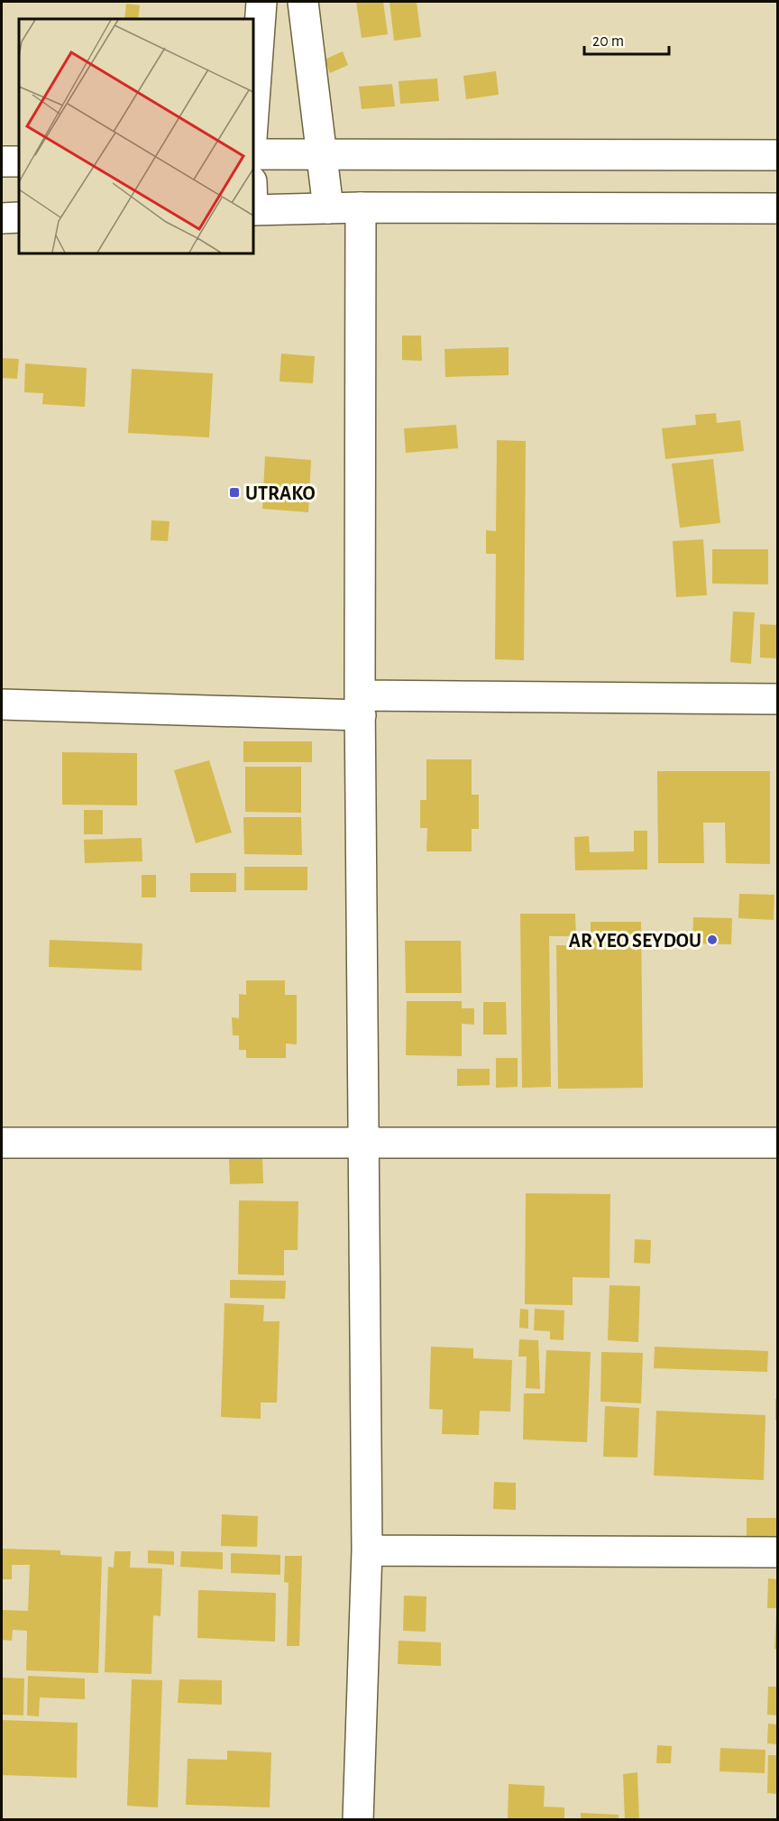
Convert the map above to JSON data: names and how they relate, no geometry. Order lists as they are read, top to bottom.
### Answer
{
  "places": {
    "transit": ["UTRAKO"],
    "other": ["AR YEO SEYDOU"]
  },
  "scale_bar": "20 m"
}
